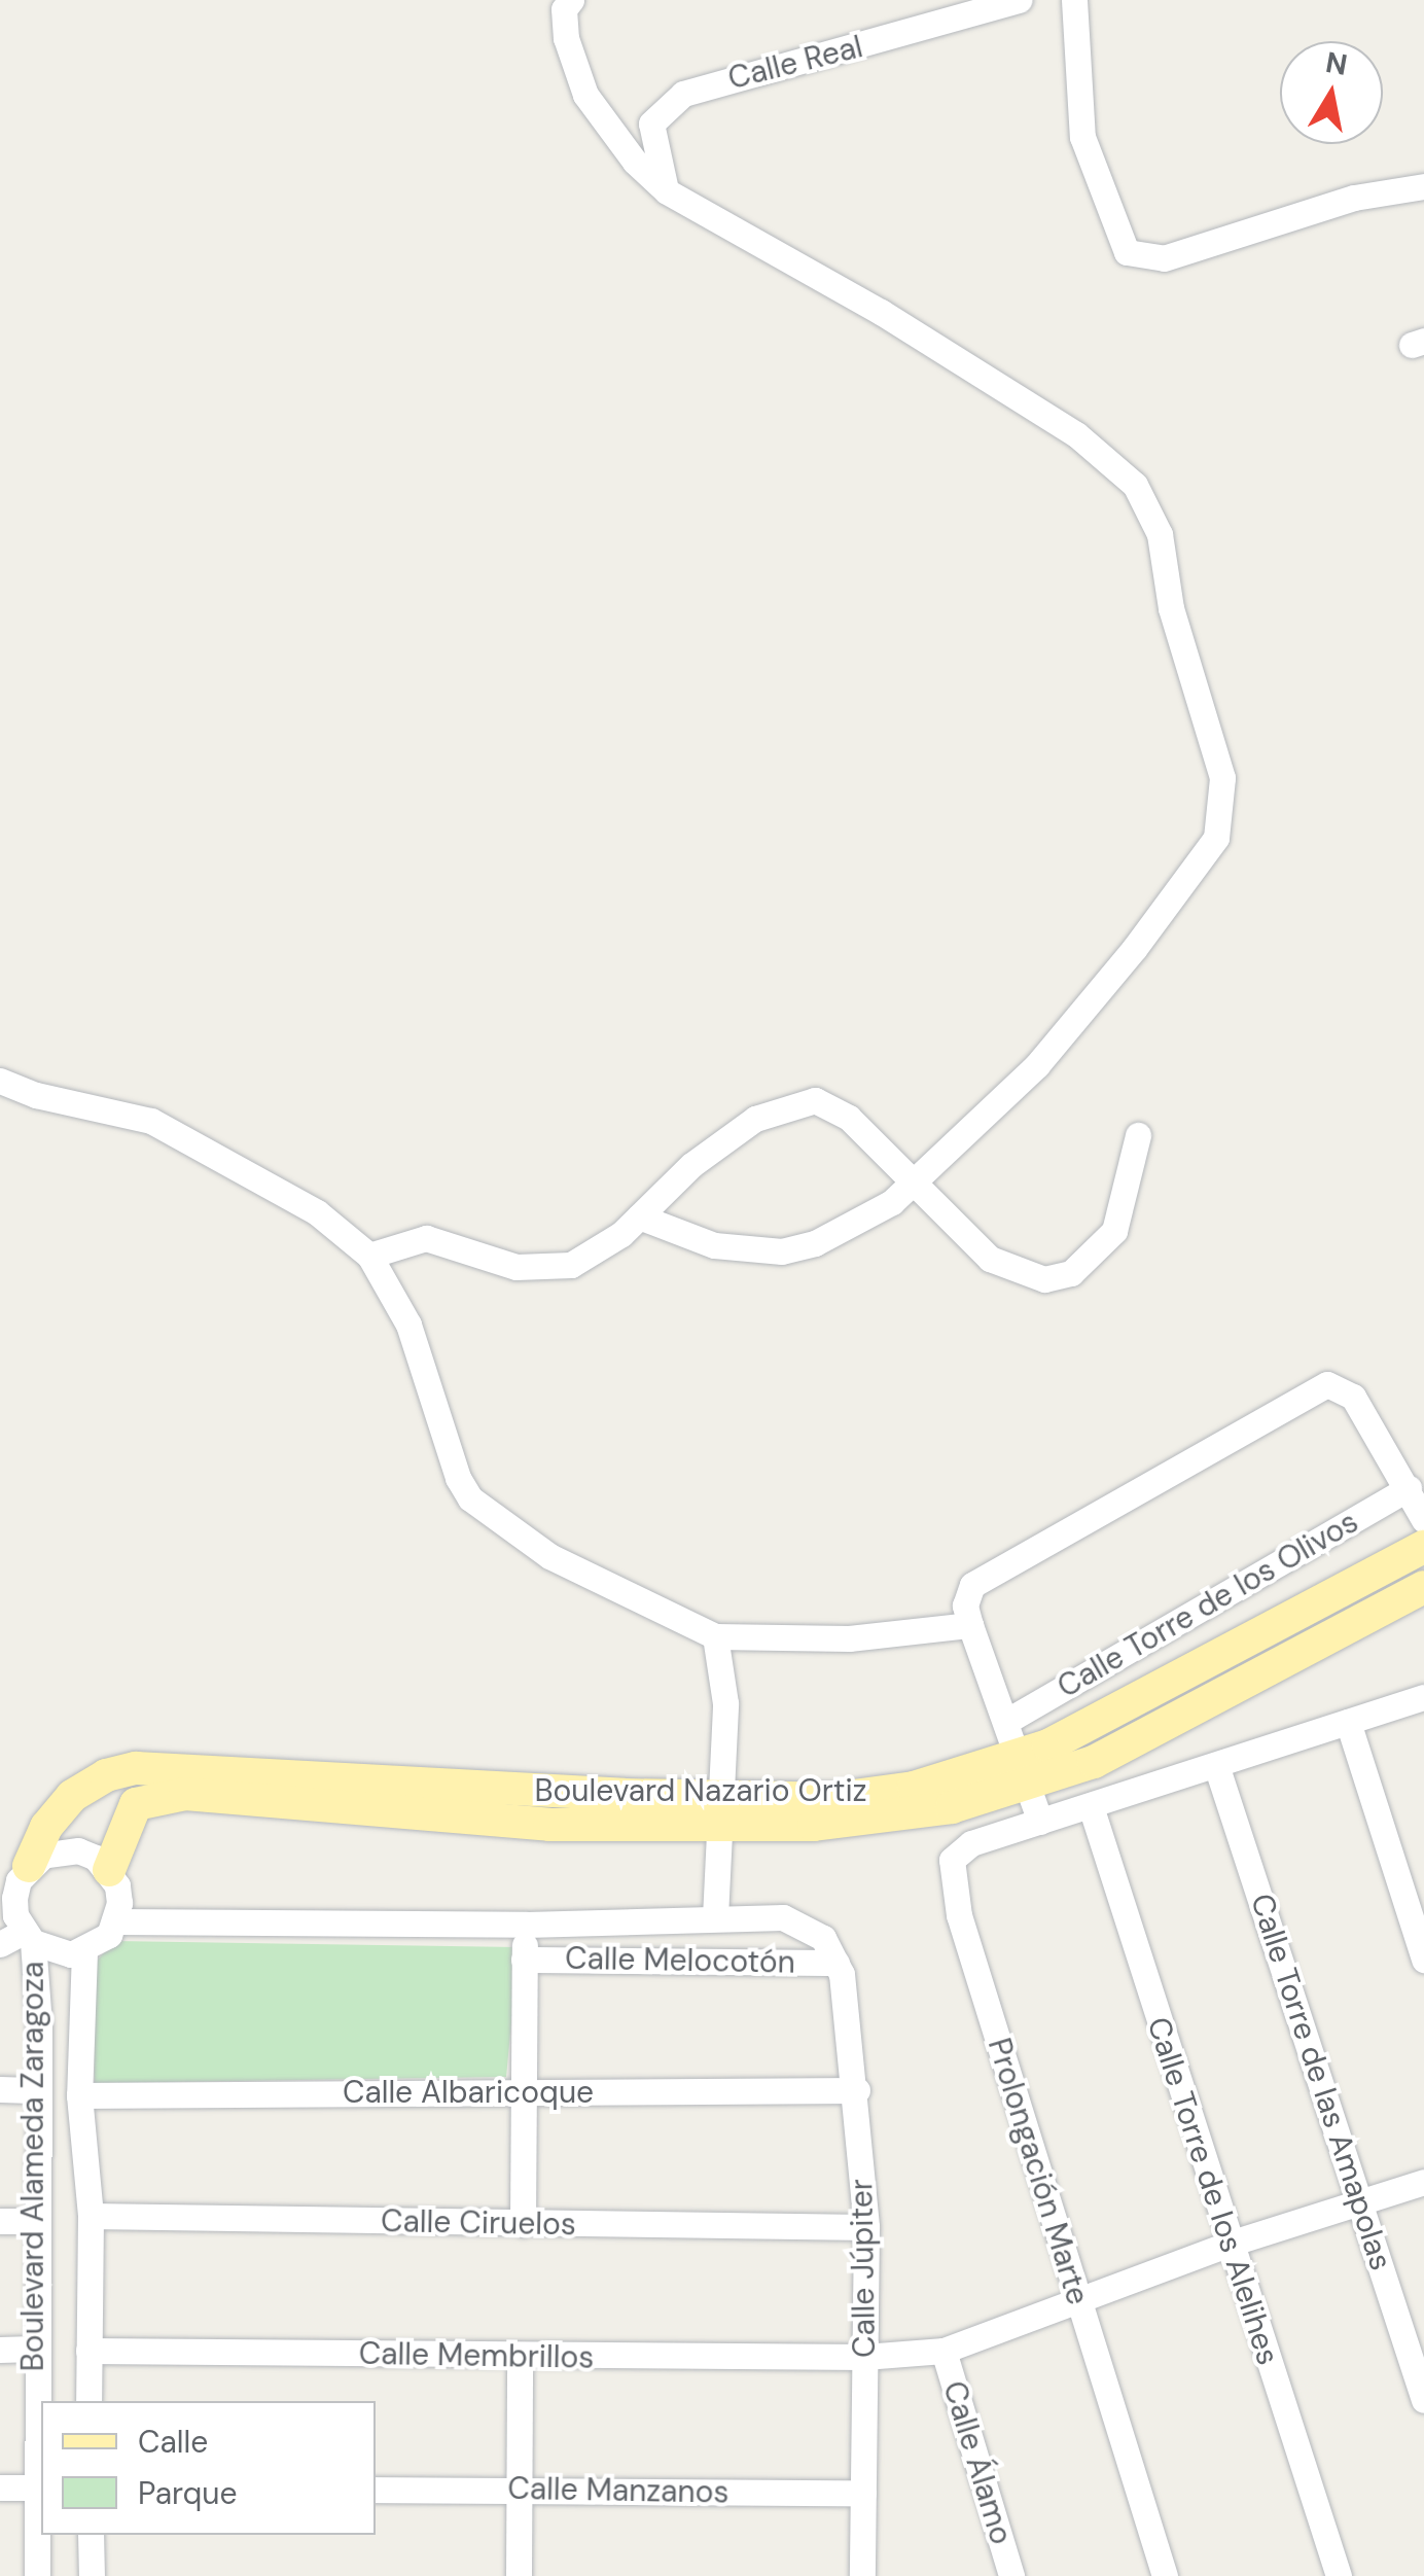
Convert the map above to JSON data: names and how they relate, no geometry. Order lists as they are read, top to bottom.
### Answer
{
  "streets": {
    "main road": ["Boulevard Nazario Ortiz"],
    "street": [
      "Calle Real",
      "Calle Torre de los Olivos",
      "Calle Melocotón",
      "Calle Torre de las Amapolas",
      "Calle Albaricoque",
      "Boulevard Alameda Zaragoza",
      "Prolongación Marte",
      "Calle Torre de los Alelihes",
      "Calle Ciruelos",
      "Calle Júpiter",
      "Calle Membrillos",
      "Calle Álamo",
      "Calle Manzanos"
    ]
  },
  "crossings": [
    ["Boulevard Nazario Ortiz", "Boulevard Alameda Zaragoza"],
    ["Calle Melocotón", "Calle Júpiter"],
    ["Calle Torre de las Amapolas", "Calle Membrillos"],
    ["Calle Albaricoque", "Boulevard Alameda Zaragoza"],
    ["Calle Albaricoque", "Calle Júpiter"],
    ["Boulevard Alameda Zaragoza", "Calle Ciruelos"],
    ["Boulevard Alameda Zaragoza", "Calle Membrillos"],
    ["Prolongación Marte", "Calle Membrillos"],
    ["Calle Torre de los Alelihes", "Calle Membrillos"],
    ["Calle Ciruelos", "Calle Júpiter"],
    ["Calle Júpiter", "Calle Membrillos"],
    ["Calle Júpiter", "Calle Manzanos"],
    ["Calle Membrillos", "Calle Álamo"]
  ],
  "legend": ["Calle", "Parque"],
  "north": "top"
}
